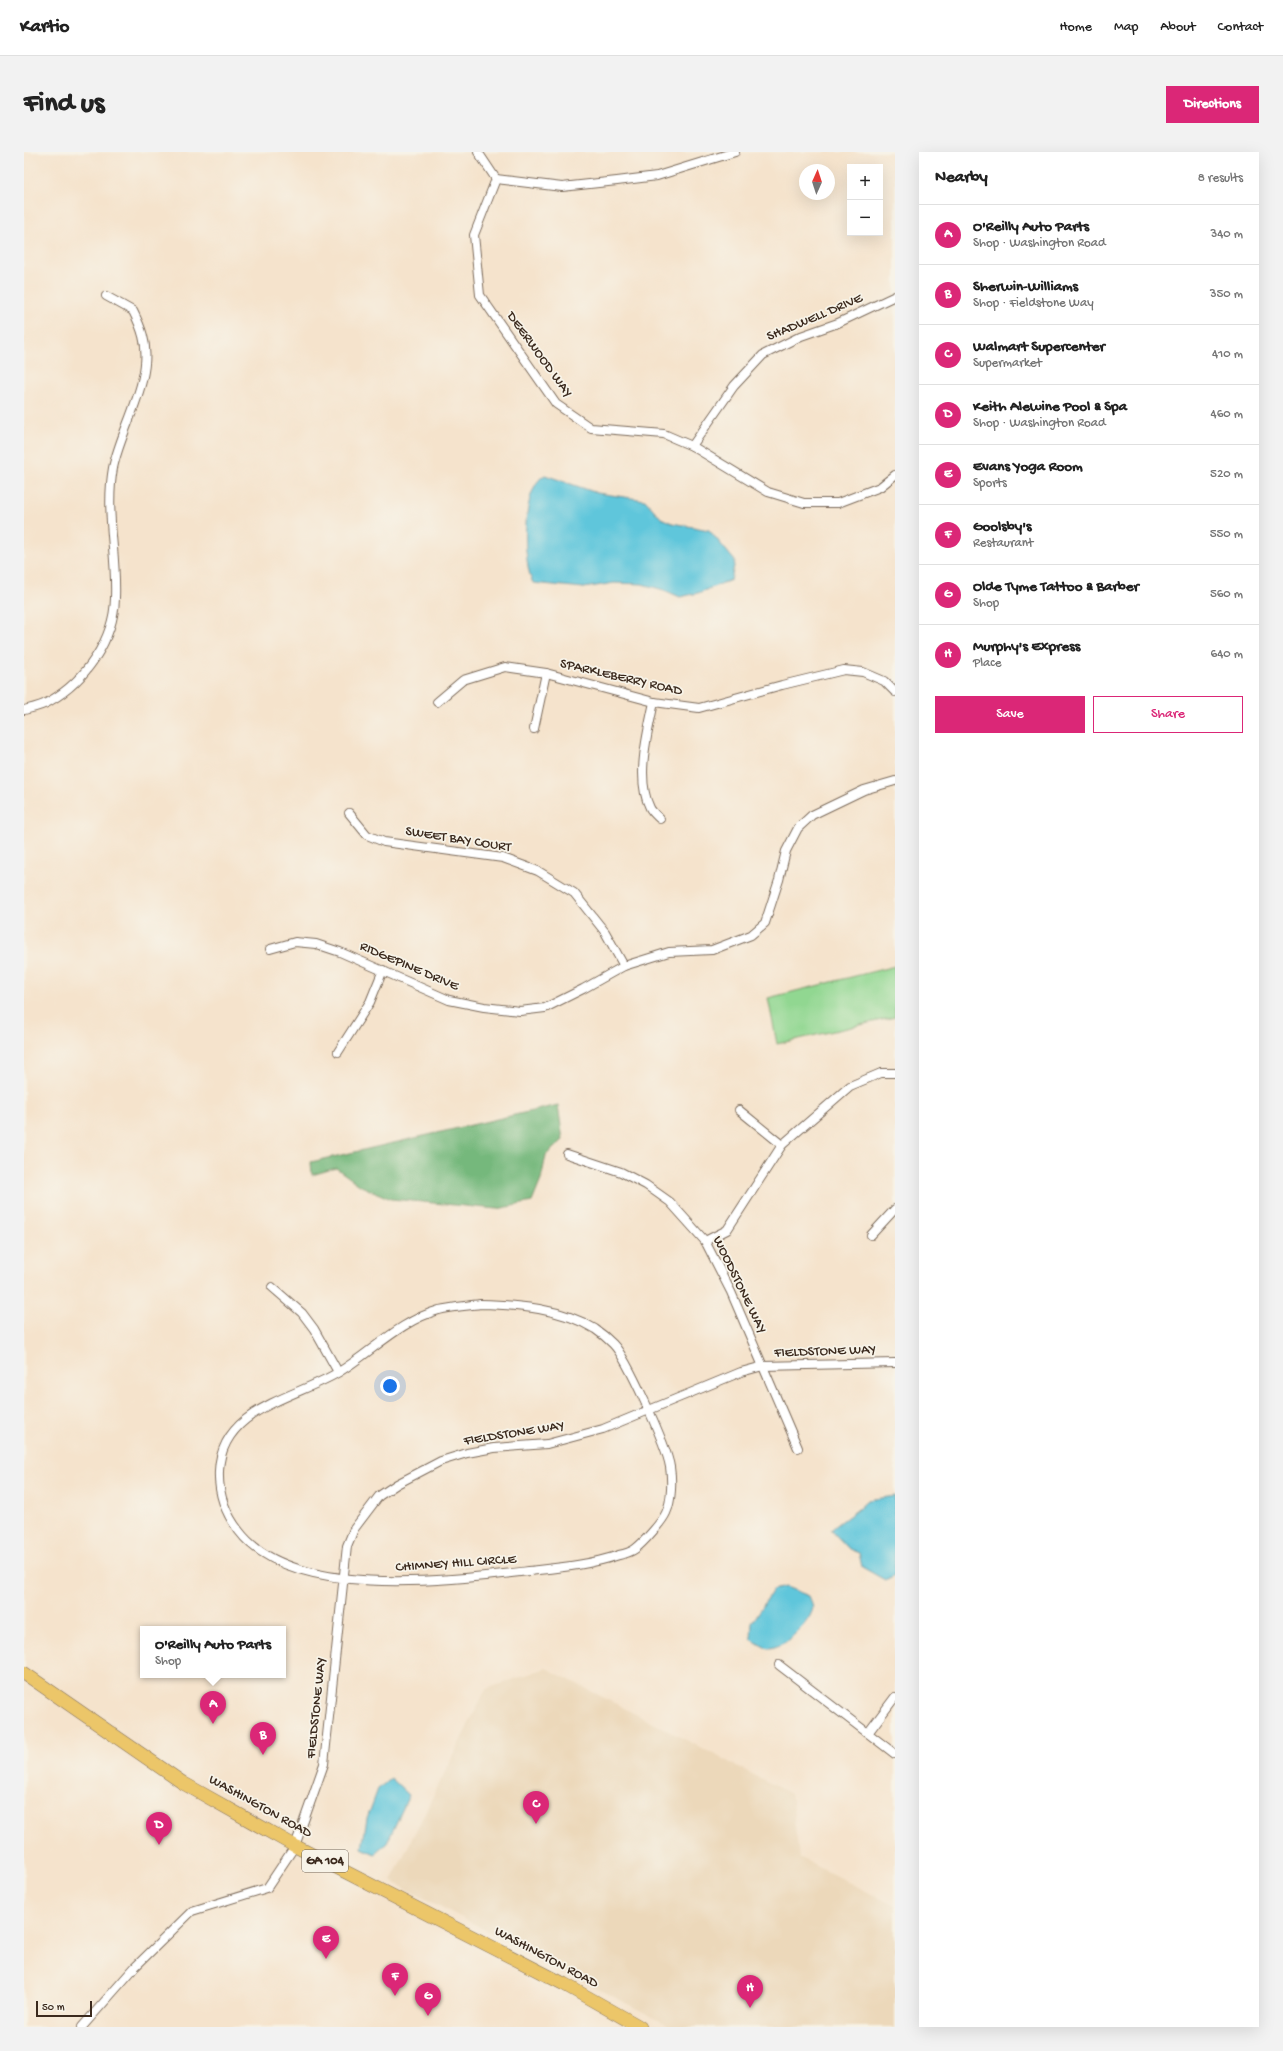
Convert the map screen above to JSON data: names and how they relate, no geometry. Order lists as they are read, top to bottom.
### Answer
{
  "streets": {
    "main road": ["WASHINGTON ROAD", "GA 104"],
    "street": [
      "SHADWELL DRIVE",
      "DEERWOOD WAY",
      "SPARKLEBERRY ROAD",
      "SWEET BAY COURT",
      "RIDGEPINE DRIVE",
      "WOODSTONE WAY",
      "FIELDSTONE WAY",
      "CHIMNEY HILL CIRCLE"
    ]
  },
  "crossings": [
    ["SHADWELL DRIVE", "DEERWOOD WAY"],
    ["SWEET BAY COURT", "RIDGEPINE DRIVE"],
    ["WOODSTONE WAY", "FIELDSTONE WAY"],
    ["FIELDSTONE WAY", "CHIMNEY HILL CIRCLE"],
    ["FIELDSTONE WAY", "WASHINGTON ROAD"]
  ],
  "scale_bar": "50 m",
  "north": "top",
  "page": {
    "header": "Kartio",
    "nav": [
      "Home",
      "Map",
      "About",
      "Contact"
    ],
    "buttons": [
      "Directions",
      ["Save", "Share"]
    ],
    "title": "Find us",
    "heading": ["Nearby", "8 results"],
    "map_buttons": ["+", "−"],
    "list": [
      {
        "mark": "A",
        "name": "O'Reilly Auto Parts",
        "note": "Shop · Washington Road",
        "value": "340 m"
      },
      {
        "mark": "B",
        "name": "Sherwin-Williams",
        "note": "Shop · Fieldstone Way",
        "value": "350 m"
      },
      {
        "mark": "C",
        "name": "Walmart Supercenter",
        "note": "Supermarket",
        "value": "410 m"
      },
      {
        "mark": "D",
        "name": "Keith Alewine Pool & Spa",
        "note": "Shop · Washington Road",
        "value": "460 m"
      },
      {
        "mark": "E",
        "name": "Evans Yoga Room",
        "note": "Sports",
        "value": "520 m"
      },
      {
        "mark": "F",
        "name": "Goolsby's",
        "note": "Restaurant",
        "value": "550 m"
      },
      {
        "mark": "G",
        "name": "Olde Tyme Tattoo & Barber",
        "note": "Shop",
        "value": "560 m"
      },
      {
        "mark": "H",
        "name": "Murphy's Express",
        "note": "Place",
        "value": "640 m"
      }
    ],
    "popup": ["O'Reilly Auto Parts", "Shop"],
    "pins": [
      "A",
      "B",
      "C",
      "D",
      "E",
      "F",
      "H",
      "G"
    ],
    "scale": "50 m"
  }
}
